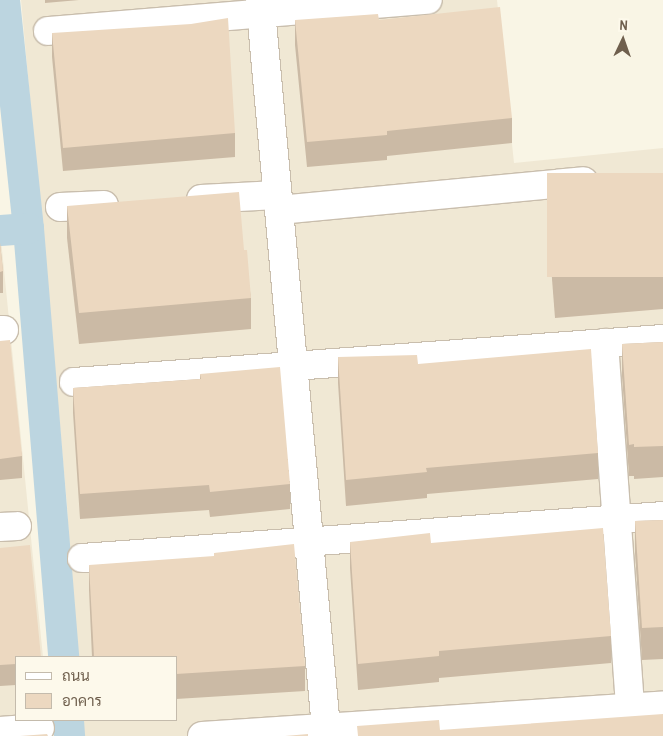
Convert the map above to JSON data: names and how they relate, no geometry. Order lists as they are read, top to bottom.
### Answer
{
  "legend": ["ถนน", "อาคาร"],
  "north": "top"
}
